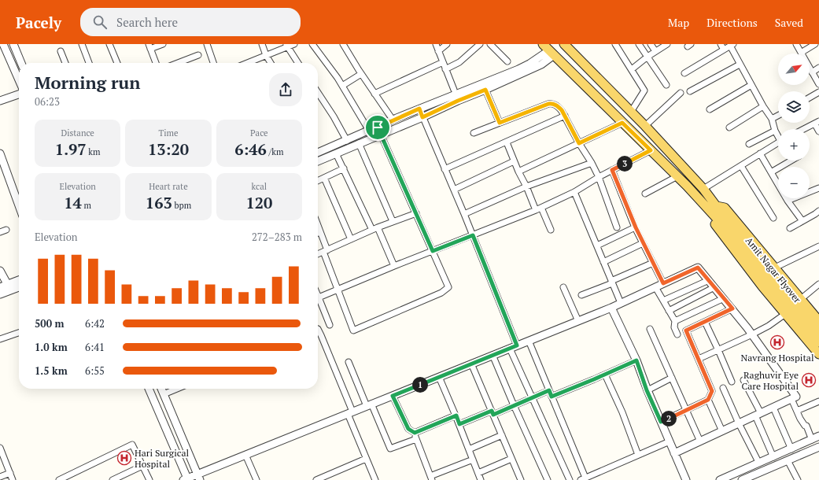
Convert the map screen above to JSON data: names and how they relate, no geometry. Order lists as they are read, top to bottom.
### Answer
{
  "streets": {
    "main road": ["Amit Nagar Flyover"]
  },
  "places": {
    "hospital": ["Navrang Hospital", "Raghuvir Eye Care Hospital", "Hari Surgical Hospital"]
  },
  "north": "top right",
  "page": {
    "header": "Pacely",
    "search": "Search here",
    "nav": ["Map", "Directions", "Saved"],
    "map_buttons": ["+", "−"],
    "heading": ["Morning run", "06:23"],
    "stats": [
      ["Distance", "1.97 km"],
      ["Time", "13:20"],
      ["Pace", "6:46 /km"],
      ["Elevation", "14 m"],
      ["Heart rate", "163 bpm"],
      ["kcal", "120"]
    ],
    "pins": ["3", "1", "2"],
    "chart": ["Elevation", "272–283 m"],
    "list": [
      {
        "name": "500 m",
        "note": "6:42"
      },
      {
        "name": "1.0 km",
        "note": "6:41"
      },
      {
        "name": "1.5 km",
        "note": "6:55"
      }
    ]
  }
}
